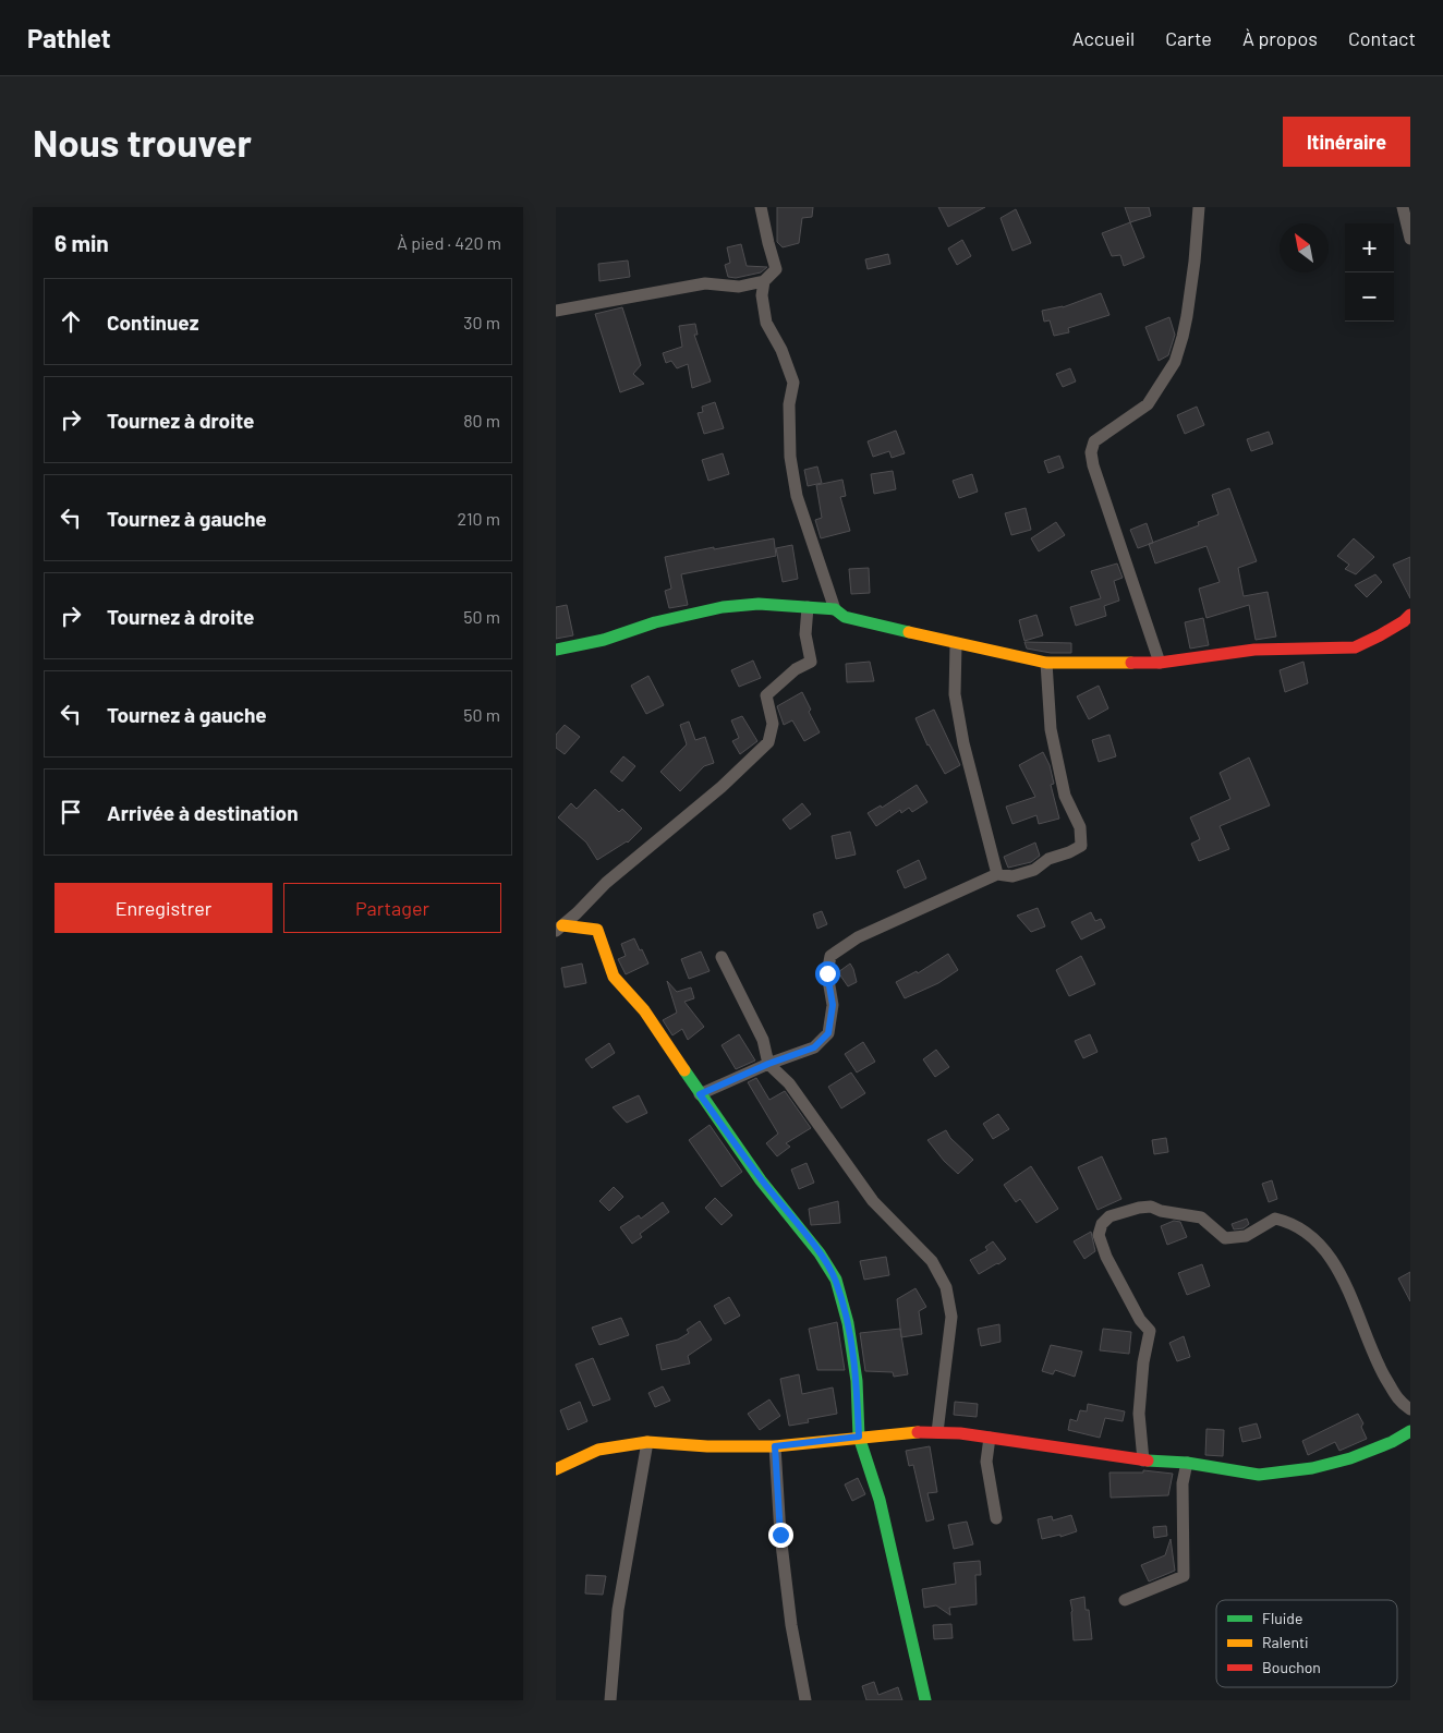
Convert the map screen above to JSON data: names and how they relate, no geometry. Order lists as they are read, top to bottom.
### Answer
{
  "legend": ["Fluide", "Ralenti", "Bouchon"],
  "north": "top left",
  "page": {
    "header": "Pathlet",
    "nav": [
      "Accueil",
      "Carte",
      "À propos",
      "Contact"
    ],
    "buttons": [
      "Itinéraire",
      ["Enregistrer", "Partager"]
    ],
    "title": "Nous trouver",
    "heading": ["6 min", "À pied · 420 m"],
    "map_buttons": ["+", "−"],
    "list": [
      ["Continuez", "30 m"],
      ["Tournez à droite", "80 m"],
      ["Tournez à gauche", "210 m"],
      ["Tournez à droite", "50 m"],
      ["Tournez à gauche", "50 m"],
      "Arrivée à destination"
    ]
  }
}
